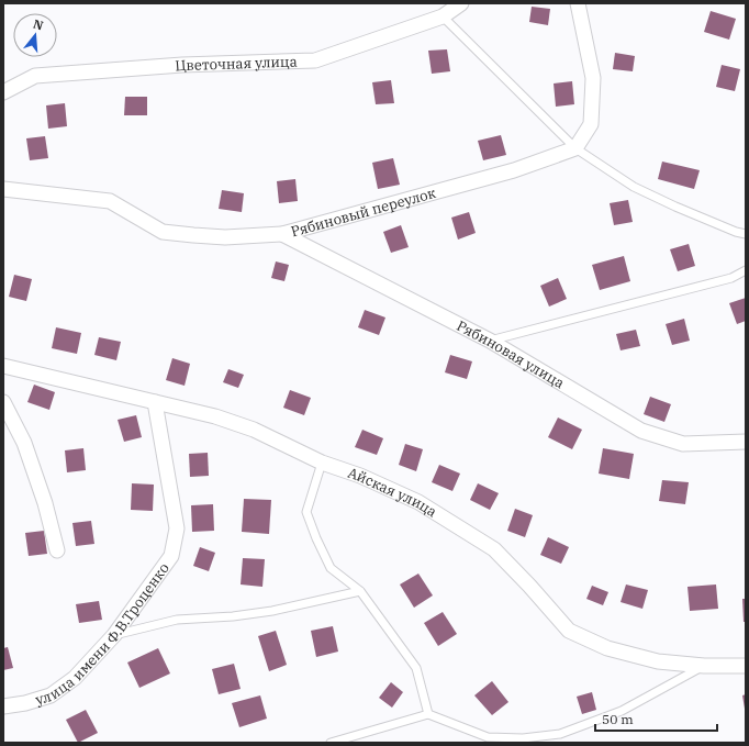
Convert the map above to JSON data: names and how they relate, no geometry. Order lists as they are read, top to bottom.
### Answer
{
  "streets": {
    "street": [
      "Цветочная улица",
      "Рябиновый переулок",
      "Рябиновая улица",
      "Айская улица",
      "улица имени Ф.В.Троценко"
    ]
  },
  "crossings": [
    ["Рябиновый переулок", "Рябиновая улица"],
    ["Айская улица", "улица имени Ф.В.Троценко"]
  ],
  "scale_bar": "50 m",
  "north": "top"
}
